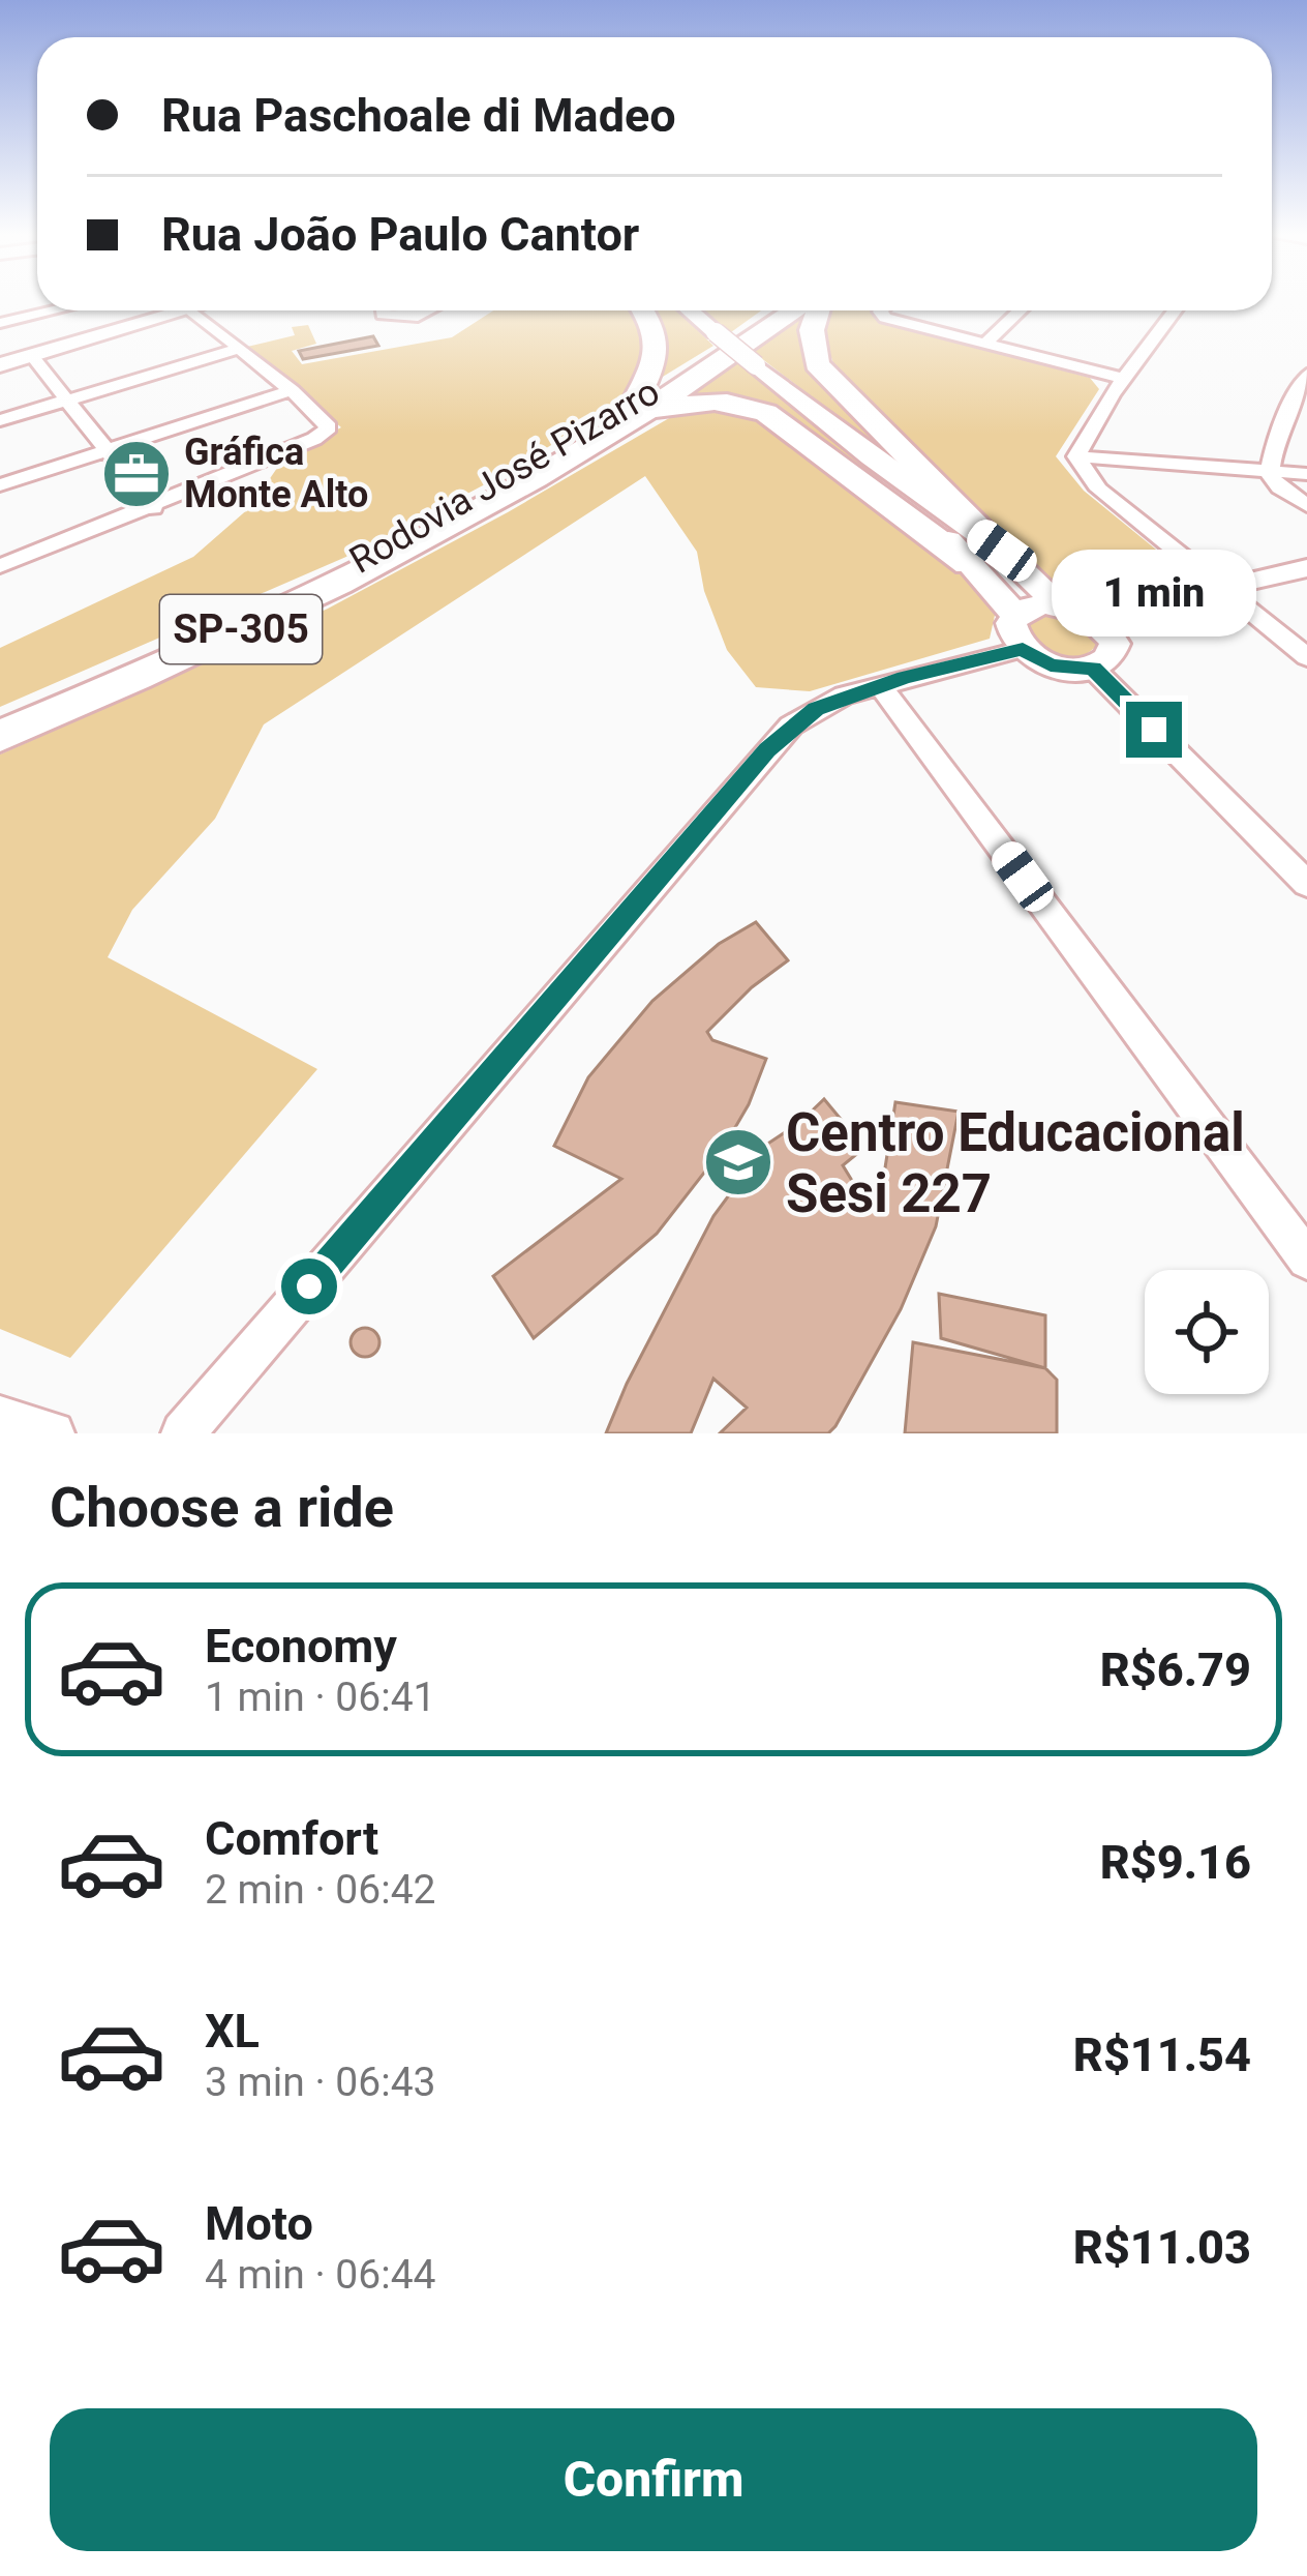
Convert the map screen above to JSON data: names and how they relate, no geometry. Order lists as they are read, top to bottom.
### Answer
{
  "streets": {
    "main road": ["Rodovia José Pizarro", "SP-305"]
  },
  "places": {
    "office": ["Gráfica Monte Alto"],
    "school or university": ["Centro Educacional Sesi 227"]
  },
  "page": {
    "banner": ["Rua Paschoale di Madeo", "Rua João Paulo Cantor"],
    "bubble": "1 min",
    "heading": "Choose a ride",
    "list": [
      {
        "name": "Economy",
        "note": "1 min · 06:41",
        "value": "R$6.79"
      },
      {
        "name": "Comfort",
        "note": "2 min · 06:42",
        "value": "R$9.16"
      },
      {
        "name": "XL",
        "note": "3 min · 06:43",
        "value": "R$11.54"
      },
      {
        "name": "Moto",
        "note": "4 min · 06:44",
        "value": "R$11.03"
      }
    ],
    "buttons": "Confirm"
  }
}
